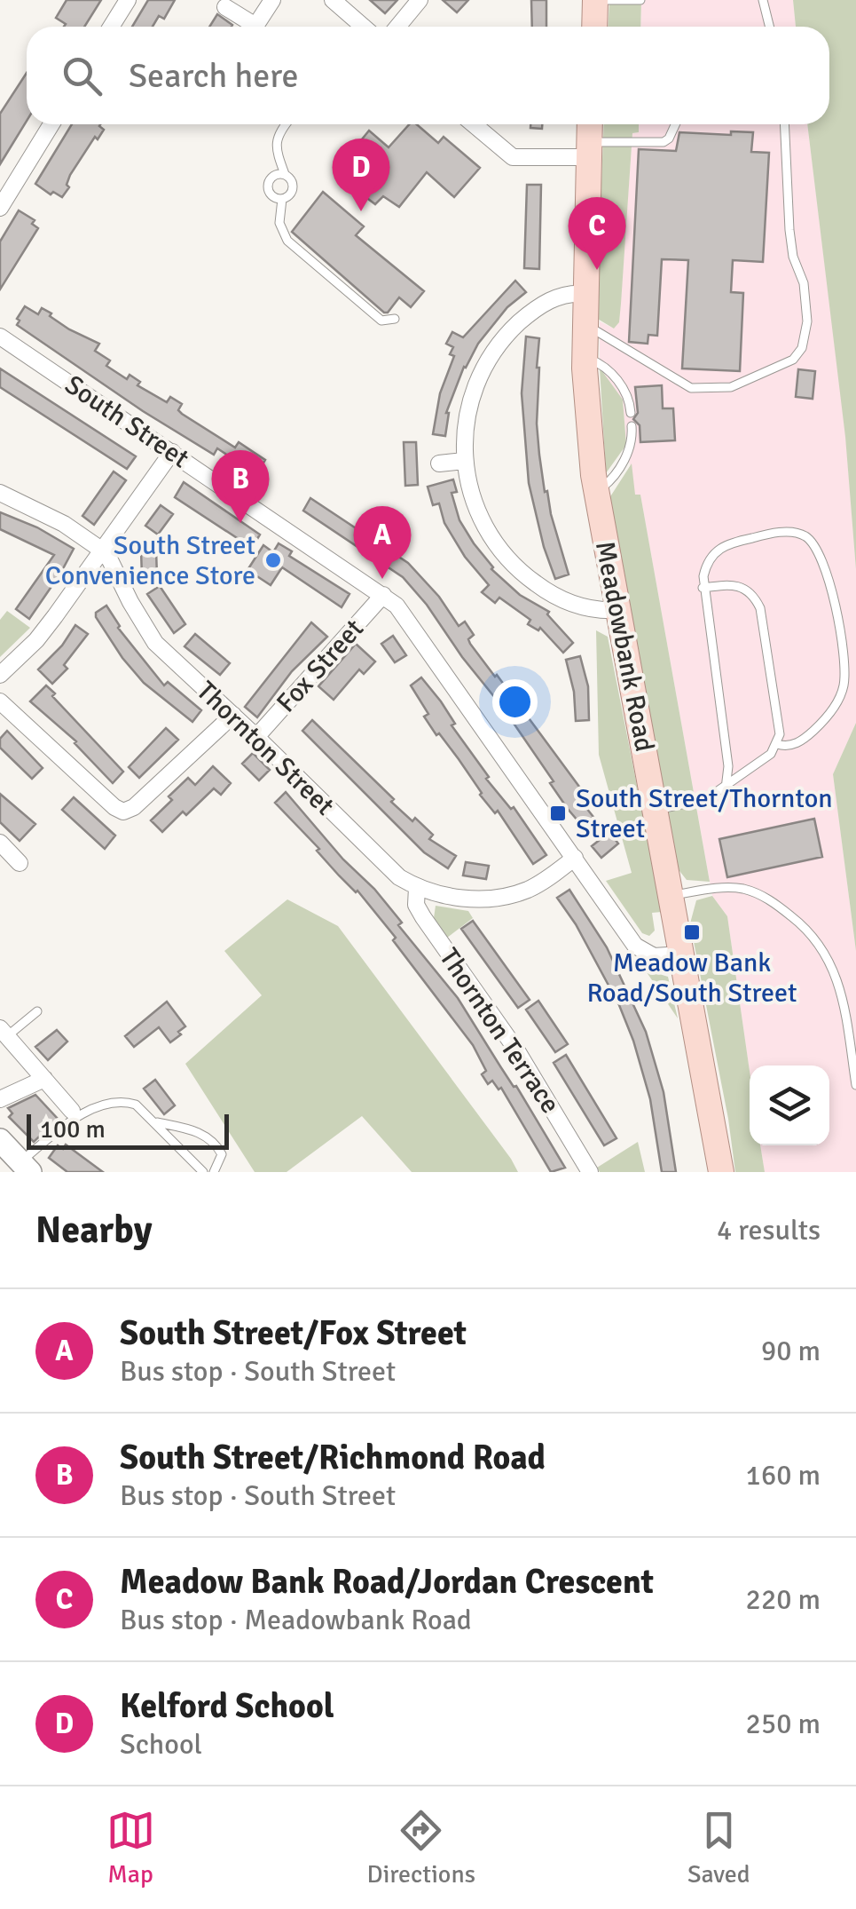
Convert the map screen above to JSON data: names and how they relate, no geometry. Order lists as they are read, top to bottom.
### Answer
{
  "streets": {
    "main road": ["Meadowbank Road"],
    "street": [
      "South Street",
      "Fox Street",
      "Thornton Street",
      "Thornton Terrace"
    ]
  },
  "crossings": [
    ["South Street", "Meadowbank Road"],
    ["South Street", "Fox Street"],
    ["South Street", "Thornton Street"],
    ["Fox Street", "Thornton Street"],
    ["Thornton Street", "Thornton Terrace"]
  ],
  "places": {
    "other": ["South Street Convenience Store"],
    "transit": ["South Street/Thornton Street", "Meadow Bank Road/South Street"]
  },
  "scale_bar": "100 m",
  "page": {
    "search": "Search here",
    "pins": [
      "D",
      "C",
      "B",
      "A"
    ],
    "scale": "100 m",
    "heading": ["Nearby", "4 results"],
    "list": [
      {
        "mark": "A",
        "name": "South Street/Fox Street",
        "note": "Bus stop · South Street",
        "value": "90 m"
      },
      {
        "mark": "B",
        "name": "South Street/Richmond Road",
        "note": "Bus stop · South Street",
        "value": "160 m"
      },
      {
        "mark": "C",
        "name": "Meadow Bank Road/Jordan Crescent",
        "note": "Bus stop · Meadowbank Road",
        "value": "220 m"
      },
      {
        "mark": "D",
        "name": "Kelford School",
        "note": "School",
        "value": "250 m"
      }
    ],
    "nav": ["Map", "Directions", "Saved"]
  }
}
